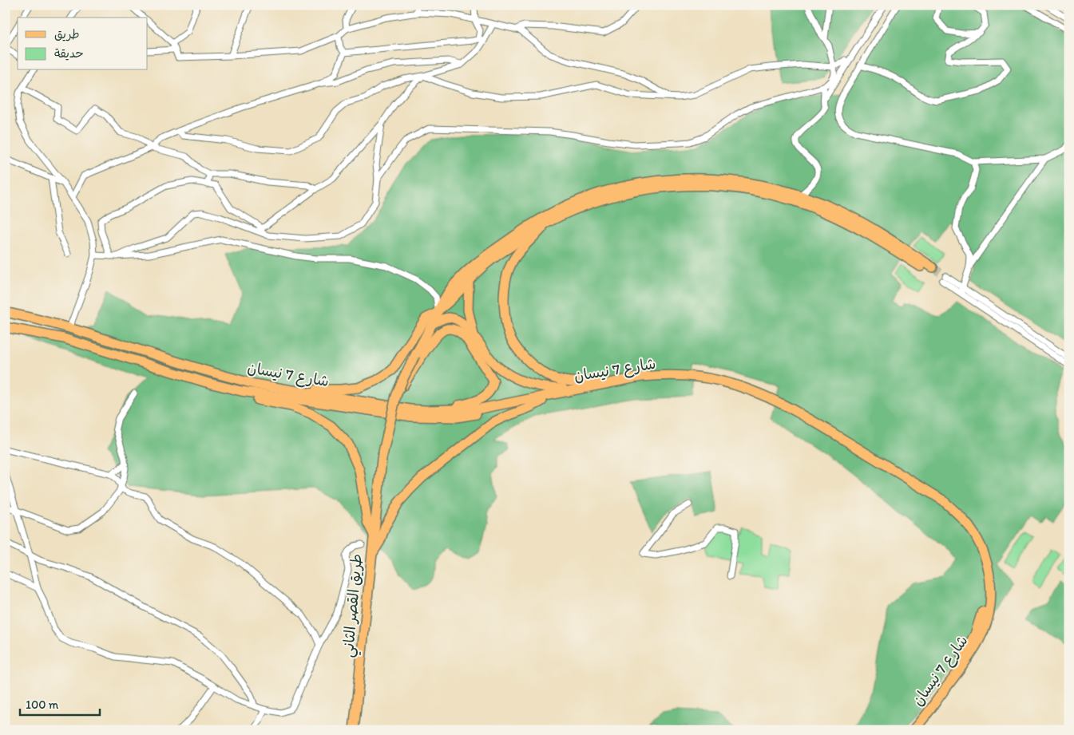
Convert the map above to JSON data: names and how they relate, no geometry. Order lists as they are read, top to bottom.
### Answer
{
  "streets": {
    "main road": ["شارع 7 نيسان", "طريق القصر الثاني"]
  },
  "legend": ["طريق", "حديقة"],
  "scale_bar": "100 m"
}
